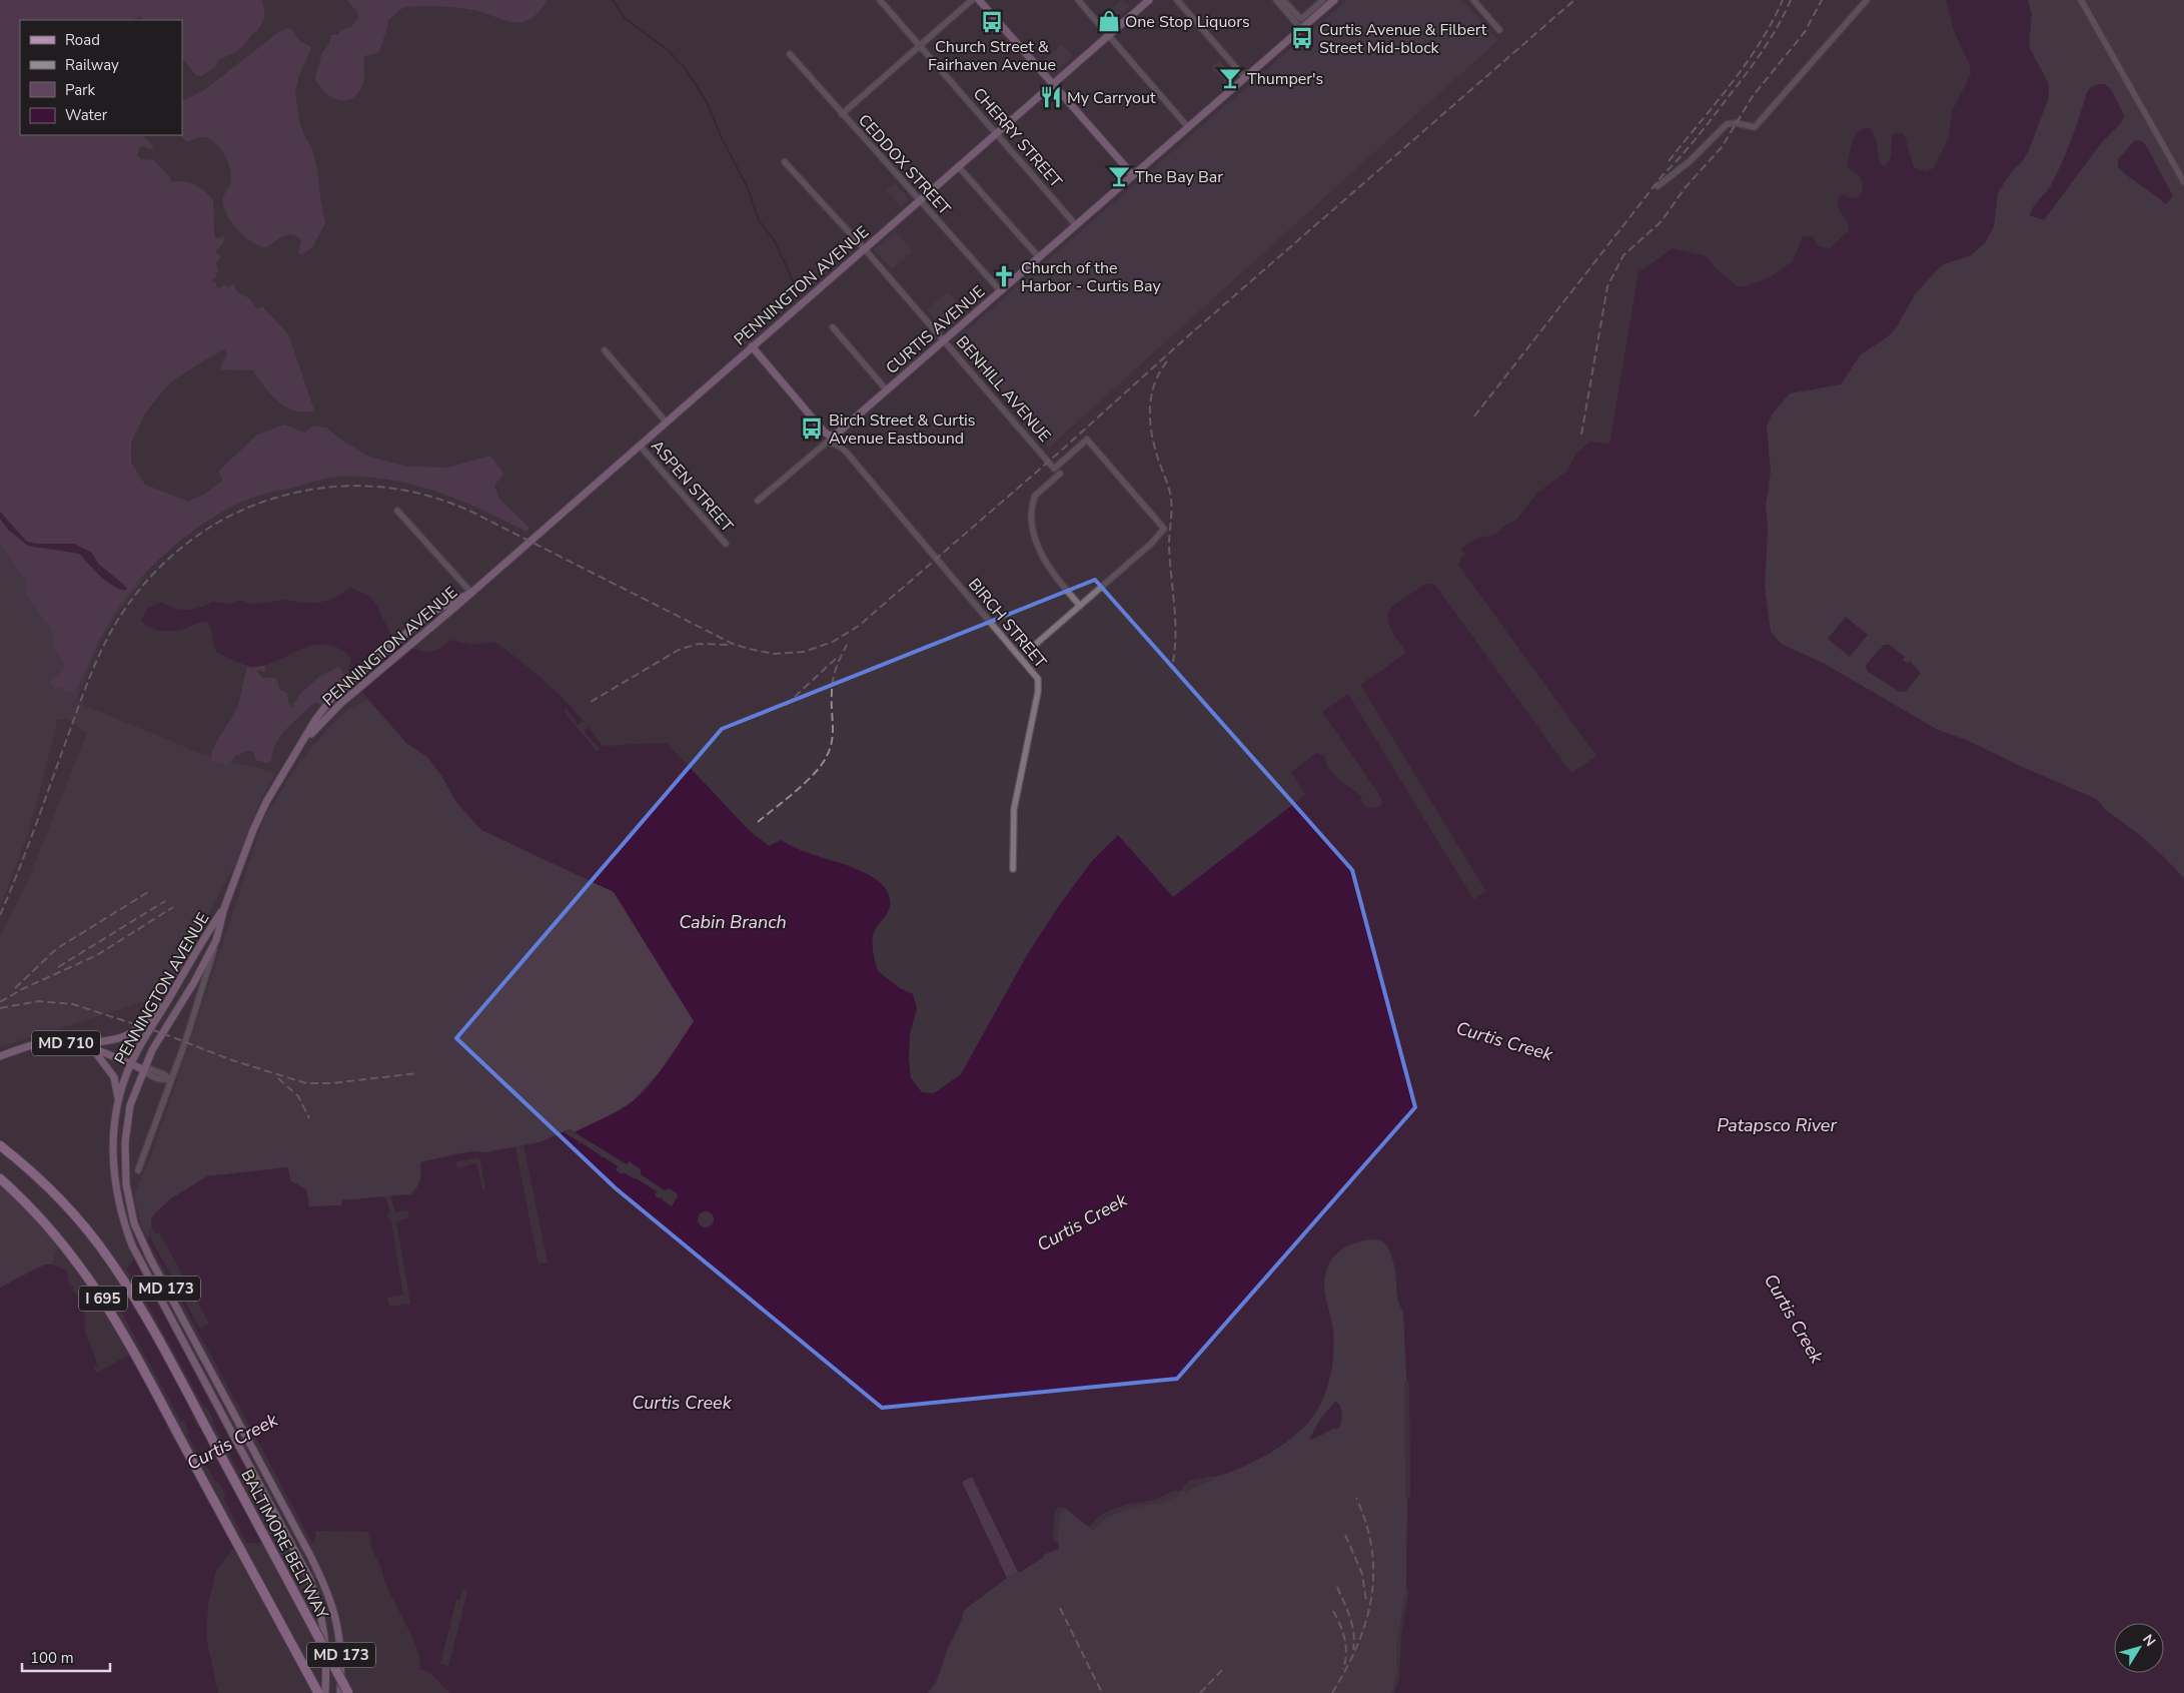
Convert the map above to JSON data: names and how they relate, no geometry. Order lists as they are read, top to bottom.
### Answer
{
  "streets": {
    "highway": ["I 695", "BALTIMORE BELTWAY"],
    "main road": [
      "PENNINGTON AVENUE",
      "CURTIS AVENUE",
      "BIRCH STREET",
      "MD 710",
      "MD 173"
    ],
    "street": [
      "CHERRY STREET",
      "CEDDOX STREET",
      "BENHILL AVENUE",
      "ASPEN STREET"
    ]
  },
  "crossings": [
    ["CHERRY STREET", "PENNINGTON AVENUE"],
    ["CHERRY STREET", "CURTIS AVENUE"],
    ["CEDDOX STREET", "PENNINGTON AVENUE"],
    ["CEDDOX STREET", "CURTIS AVENUE"],
    ["PENNINGTON AVENUE", "BENHILL AVENUE"],
    ["PENNINGTON AVENUE", "ASPEN STREET"],
    ["PENNINGTON AVENUE", "BIRCH STREET"],
    ["PENNINGTON AVENUE", "MD 710"],
    ["CURTIS AVENUE", "BENHILL AVENUE"],
    ["CURTIS AVENUE", "BIRCH STREET"]
  ],
  "water": ["Cabin Branch", "Curtis Creek", "Patapsco River"],
  "places": {
    "shop": ["One Stop Liquors"],
    "bus stop": ["Church Street & Fairhaven Avenue", "Curtis Avenue & Filbert Street Mid-block", "Birch Street & Curtis Avenue Eastbound"],
    "bar": ["Thumper's", "The Bay Bar"],
    "restaurant": ["My Carryout"],
    "church": ["Church of the Harbor - Curtis Bay"]
  },
  "legend": [
    "Road",
    "Railway",
    "Park",
    "Water"
  ],
  "scale_bar": "100 m",
  "north": "top right"
}
